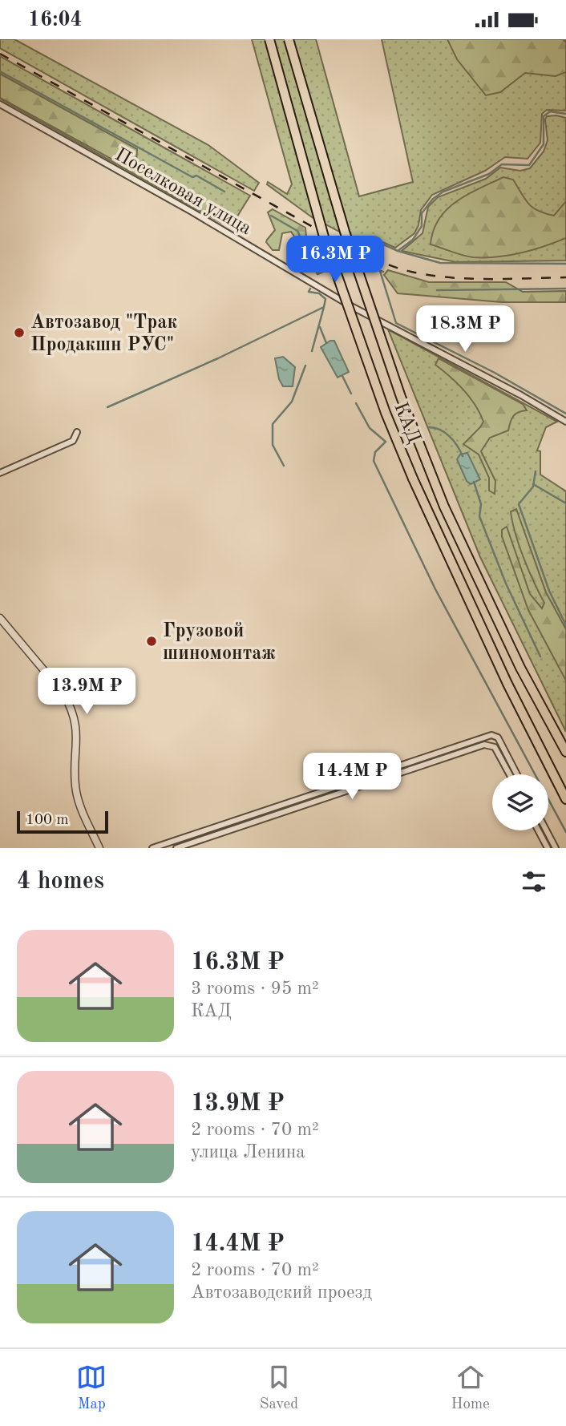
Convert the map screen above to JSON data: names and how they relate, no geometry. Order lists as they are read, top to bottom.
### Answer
{
  "streets": {
    "highway": ["КАД"],
    "street": ["Поселковая улица"]
  },
  "places": ["Автозавод \"Трак Продакшн РУС\"", "Грузовой шиномонтаж"],
  "scale_bar": "100 m",
  "page": {
    "status": "16:04",
    "price": [
      "16.3M ₽",
      "18.3M ₽",
      "13.9M ₽",
      "14.4M ₽"
    ],
    "scale": "100 m",
    "heading": "4 homes",
    "list": [
      {
        "name": "16.3M ₽",
        "note": "3 rooms · 95 m² · КАД"
      },
      {
        "name": "13.9M ₽",
        "note": "2 rooms · 70 m² · улица Ленина"
      },
      {
        "name": "14.4M ₽",
        "note": "2 rooms · 70 m² · Автозаводский проезд"
      }
    ],
    "tabs": ["Map", "Saved", "Home"]
  }
}
